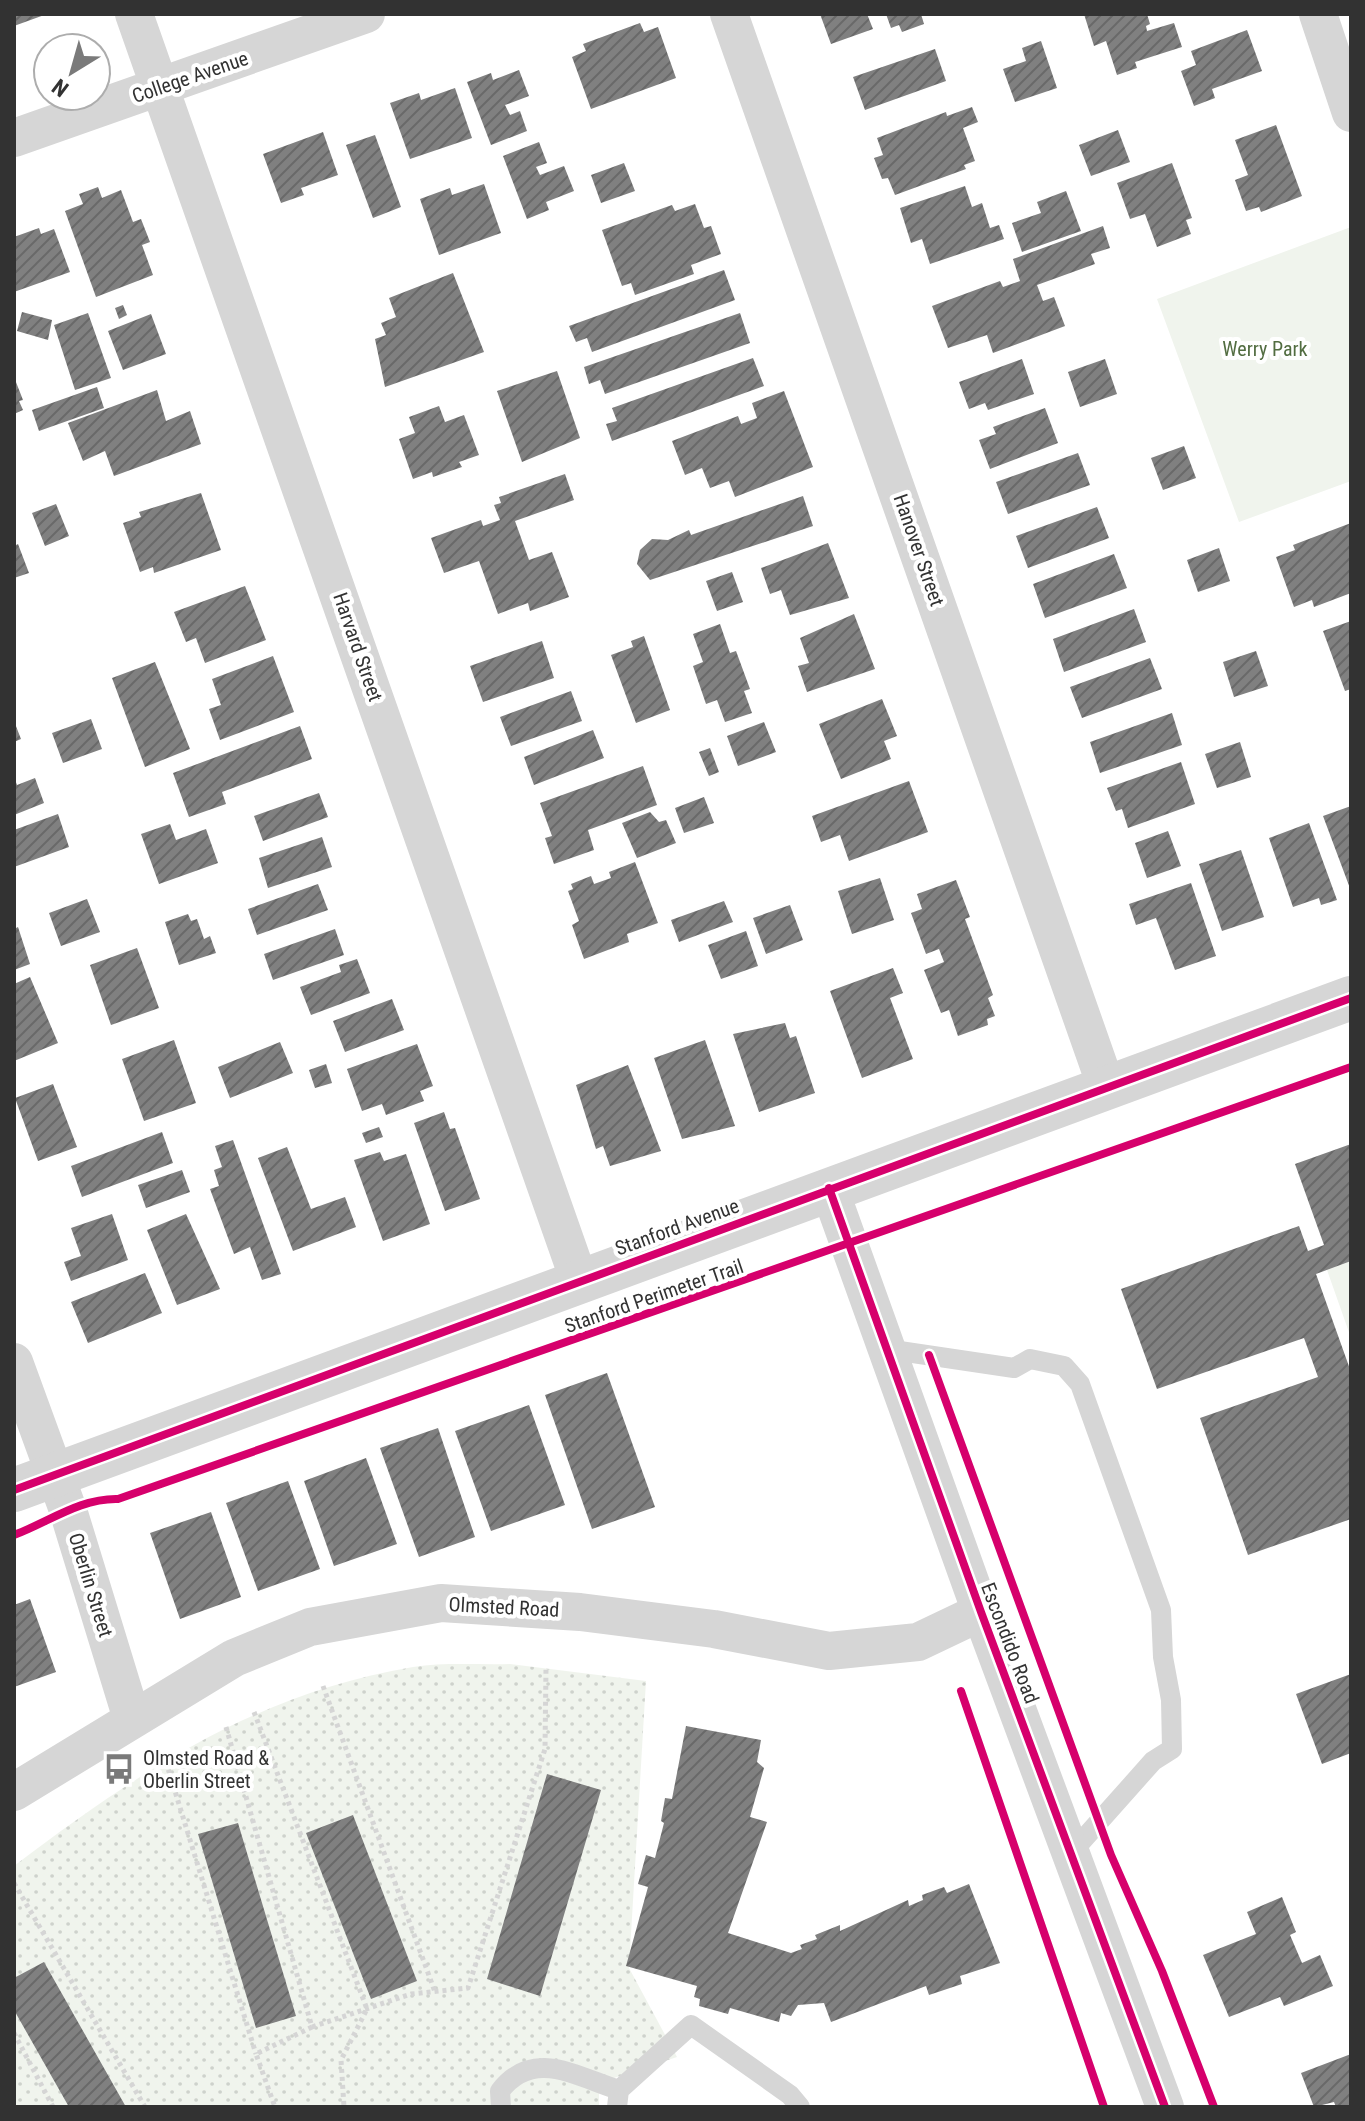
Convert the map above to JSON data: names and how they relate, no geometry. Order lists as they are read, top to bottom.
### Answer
{
  "streets": {
    "street": [
      "College Avenue",
      "Hanover Street",
      "Harvard Street",
      "Stanford Avenue",
      "Oberlin Street",
      "Olmsted Road",
      "Escondido Road"
    ],
    "cycle path": ["Stanford Perimeter Trail"]
  },
  "crossings": [
    ["College Avenue", "Harvard Street"],
    ["Hanover Street", "Stanford Avenue"],
    ["Harvard Street", "Stanford Avenue"],
    ["Stanford Avenue", "Oberlin Street"],
    ["Stanford Avenue", "Escondido Road"],
    ["Oberlin Street", "Olmsted Road"],
    ["Olmsted Road", "Escondido Road"]
  ],
  "parks": ["Werry Park"],
  "places": {
    "bus stop": ["Olmsted Road & Oberlin Street"]
  },
  "north": "bottom left"
}
